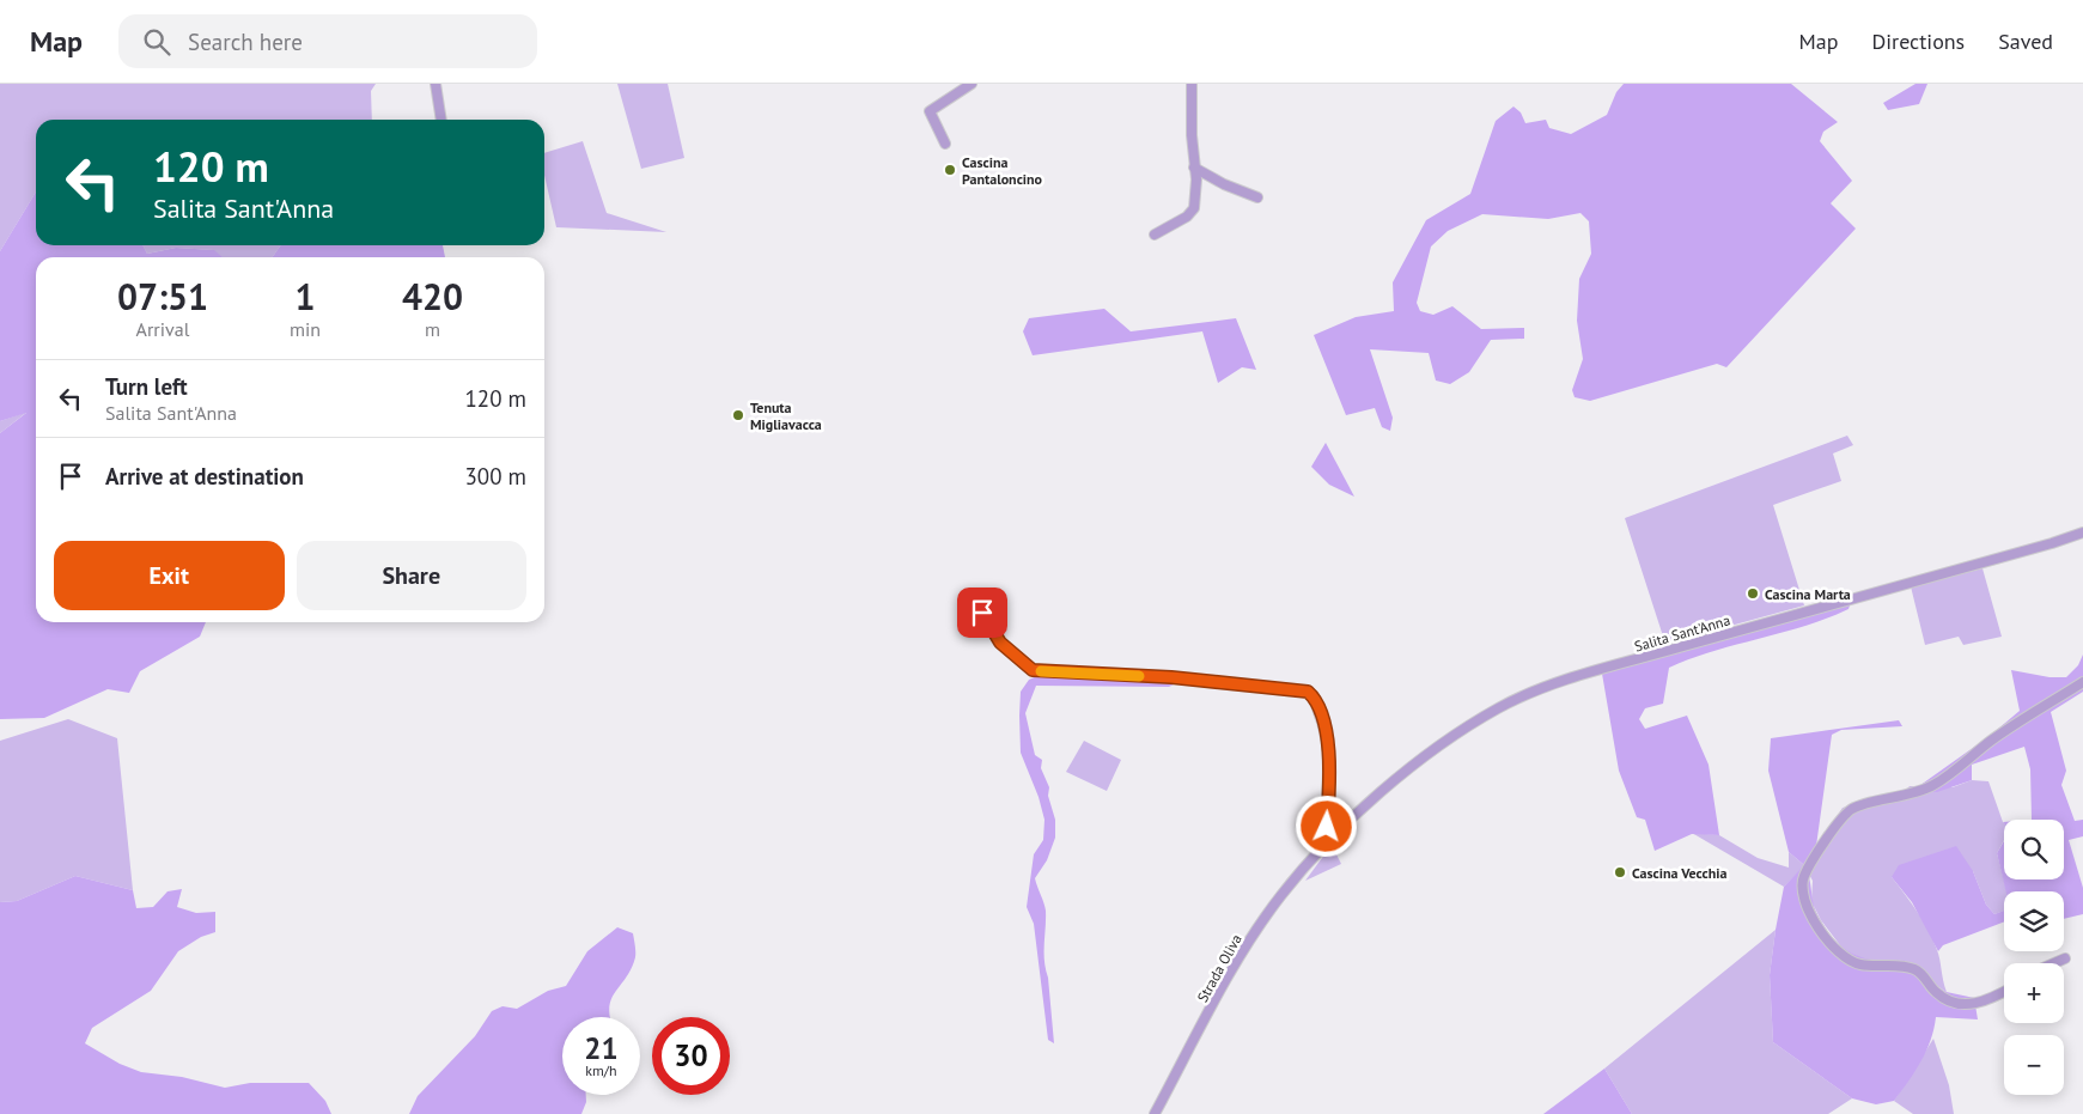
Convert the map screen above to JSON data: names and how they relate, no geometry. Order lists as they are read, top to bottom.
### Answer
{
  "streets": {
    "street": ["Salita Sant'Anna", "Strada Oliva"]
  },
  "crossings": [
    ["Salita Sant'Anna", "Strada Oliva"]
  ],
  "places": [
    "Cascina Pantaloncino",
    "Tenuta Migliavacca",
    "Cascina Marta",
    "Cascina Vecchia"
  ],
  "page": {
    "header": "Map",
    "search": "Search here",
    "nav": ["Map", "Directions", "Saved"],
    "turn": ["120 m", "Salita Sant'Anna"],
    "eta": [
      "07:51",
      "Arrival",
      "1",
      "min",
      "420",
      "m"
    ],
    "list": [
      {
        "name": "Turn left",
        "note": "Salita Sant'Anna",
        "value": "120 m"
      },
      {
        "name": "Arrive at destination",
        "value": "300 m"
      }
    ],
    "buttons": ["Exit", "Share"],
    "map_buttons": ["+", "−"],
    "speed": "21 km/h",
    "limit": "30"
  }
}
